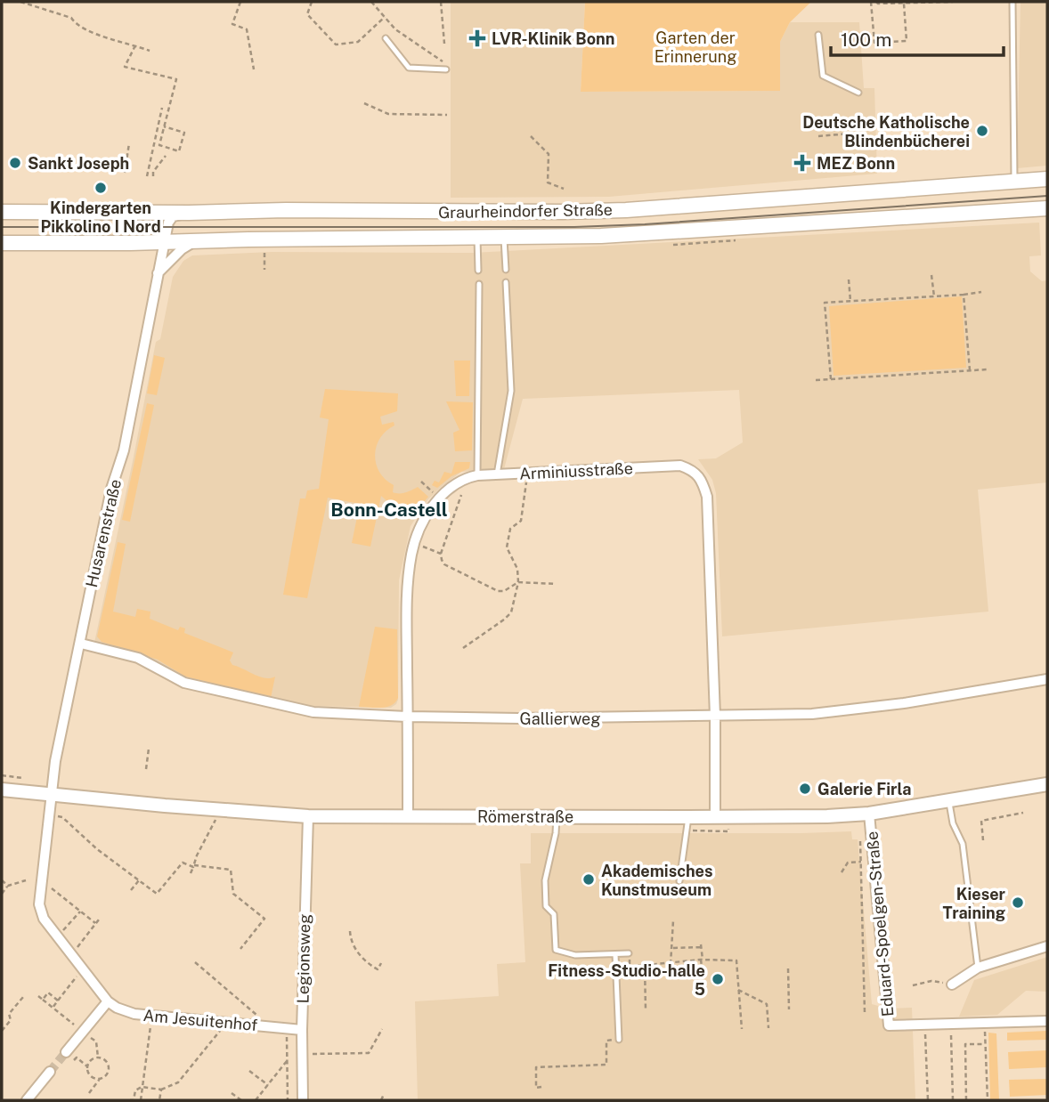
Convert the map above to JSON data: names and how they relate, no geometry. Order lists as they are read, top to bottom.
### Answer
{
  "streets": {
    "main road": ["Graurheindorfer Straße"],
    "street": [
      "Arminiusstraße",
      "Husarenstraße",
      "Gallierweg",
      "Römerstraße",
      "Eduard-Spoelgen-Straße",
      "Legionsweg",
      "Am Jesuitenhof"
    ]
  },
  "crossings": [
    ["Graurheindorfer Straße", "Husarenstraße"],
    ["Arminiusstraße", "Gallierweg"],
    ["Arminiusstraße", "Römerstraße"],
    ["Husarenstraße", "Gallierweg"],
    ["Husarenstraße", "Römerstraße"],
    ["Husarenstraße", "Am Jesuitenhof"],
    ["Römerstraße", "Eduard-Spoelgen-Straße"],
    ["Römerstraße", "Legionsweg"],
    ["Römerstraße", "Am Jesuitenhof"],
    ["Legionsweg", "Am Jesuitenhof"]
  ],
  "districts": ["Bonn-Castell"],
  "parks": ["Garten der Erinnerung"],
  "places": {
    "health": ["LVR-Klinik Bonn", "MEZ Bonn"],
    "other": [
      "Deutsche Katholische Blindenbücherei",
      "Sankt Joseph",
      "Kindergarten Pikkolino I Nord",
      "Galerie Firla",
      "Akademisches Kunstmuseum",
      "Kieser Training",
      "Fitness-Studio-halle 5"
    ]
  },
  "scale_bar": "100 m"
}
